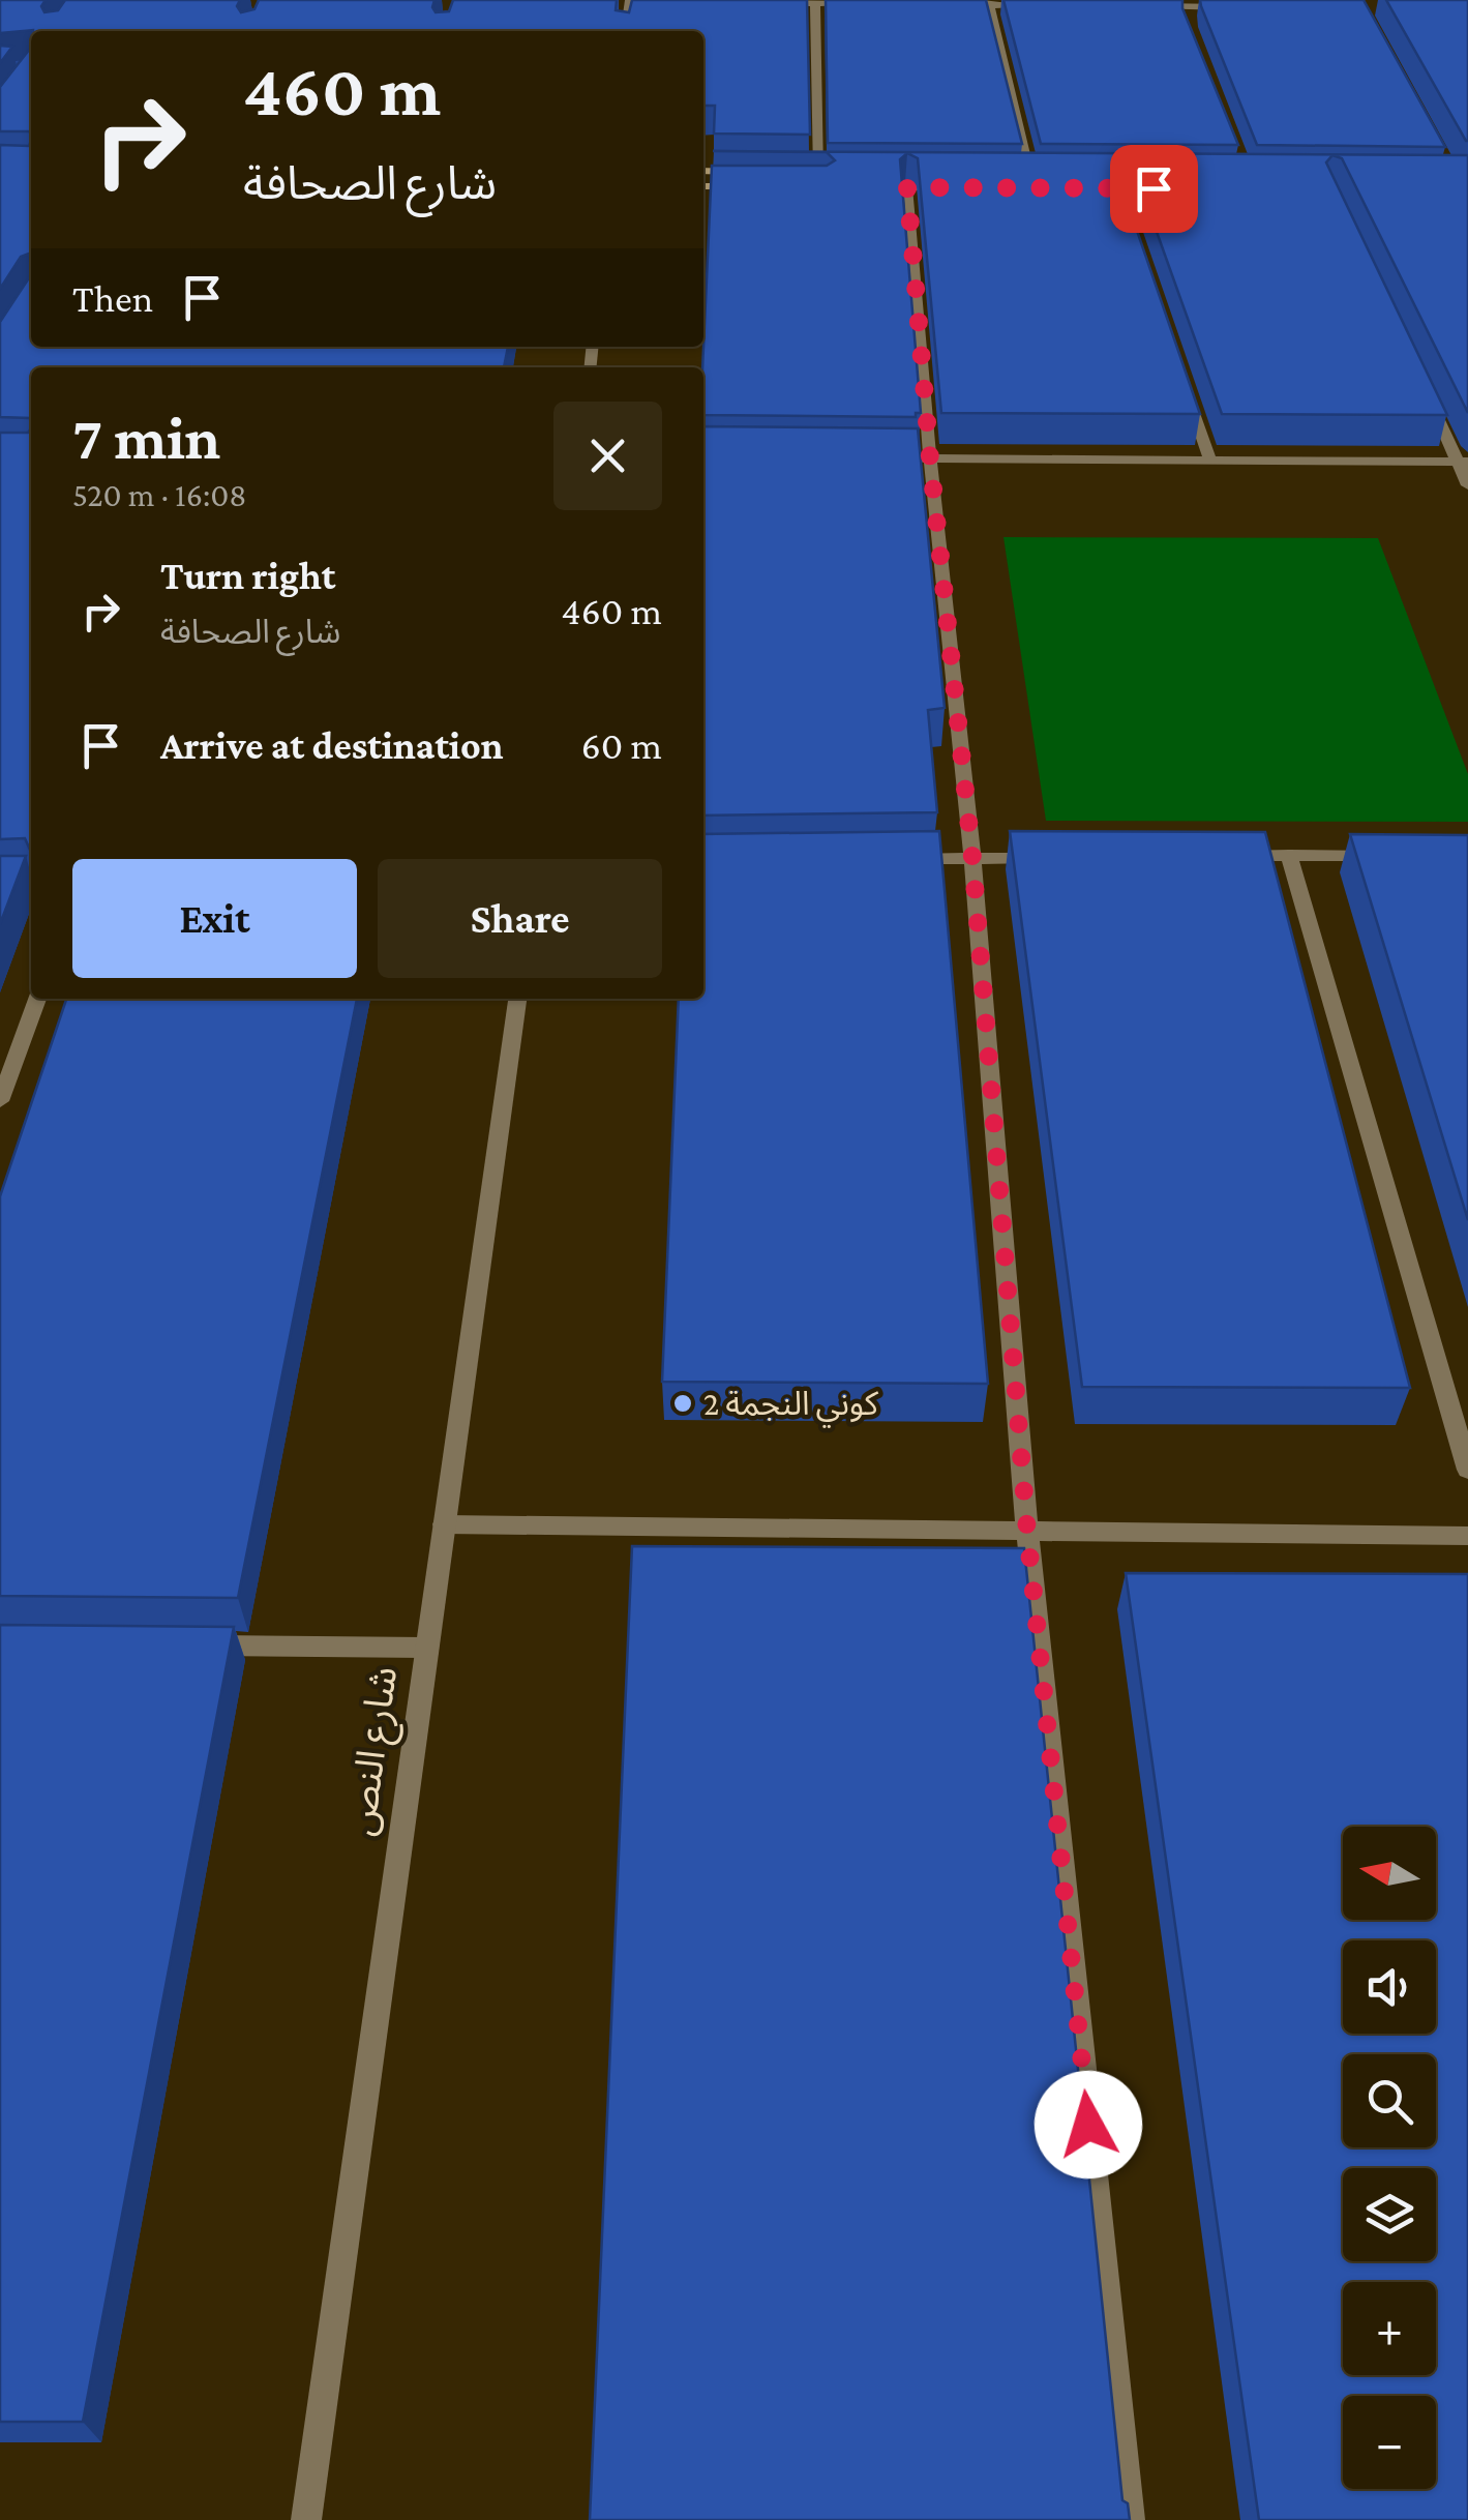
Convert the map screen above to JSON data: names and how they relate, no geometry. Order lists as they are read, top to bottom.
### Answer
{
  "streets": {
    "street": ["شارع النص"]
  },
  "places": ["كوني النجمة 2"],
  "north": "left",
  "page": {
    "turn": ["460 m", "شارع الصحافة"],
    "then": "Then",
    "heading": ["7 min", "520 m · 16:08"],
    "list": [
      {
        "name": "Turn right",
        "note": "شارع الصحافة",
        "value": "460 m"
      },
      {
        "name": "Arrive at destination",
        "value": "60 m"
      }
    ],
    "buttons": ["Exit", "Share"],
    "map_buttons": ["+", "−"]
  }
}
